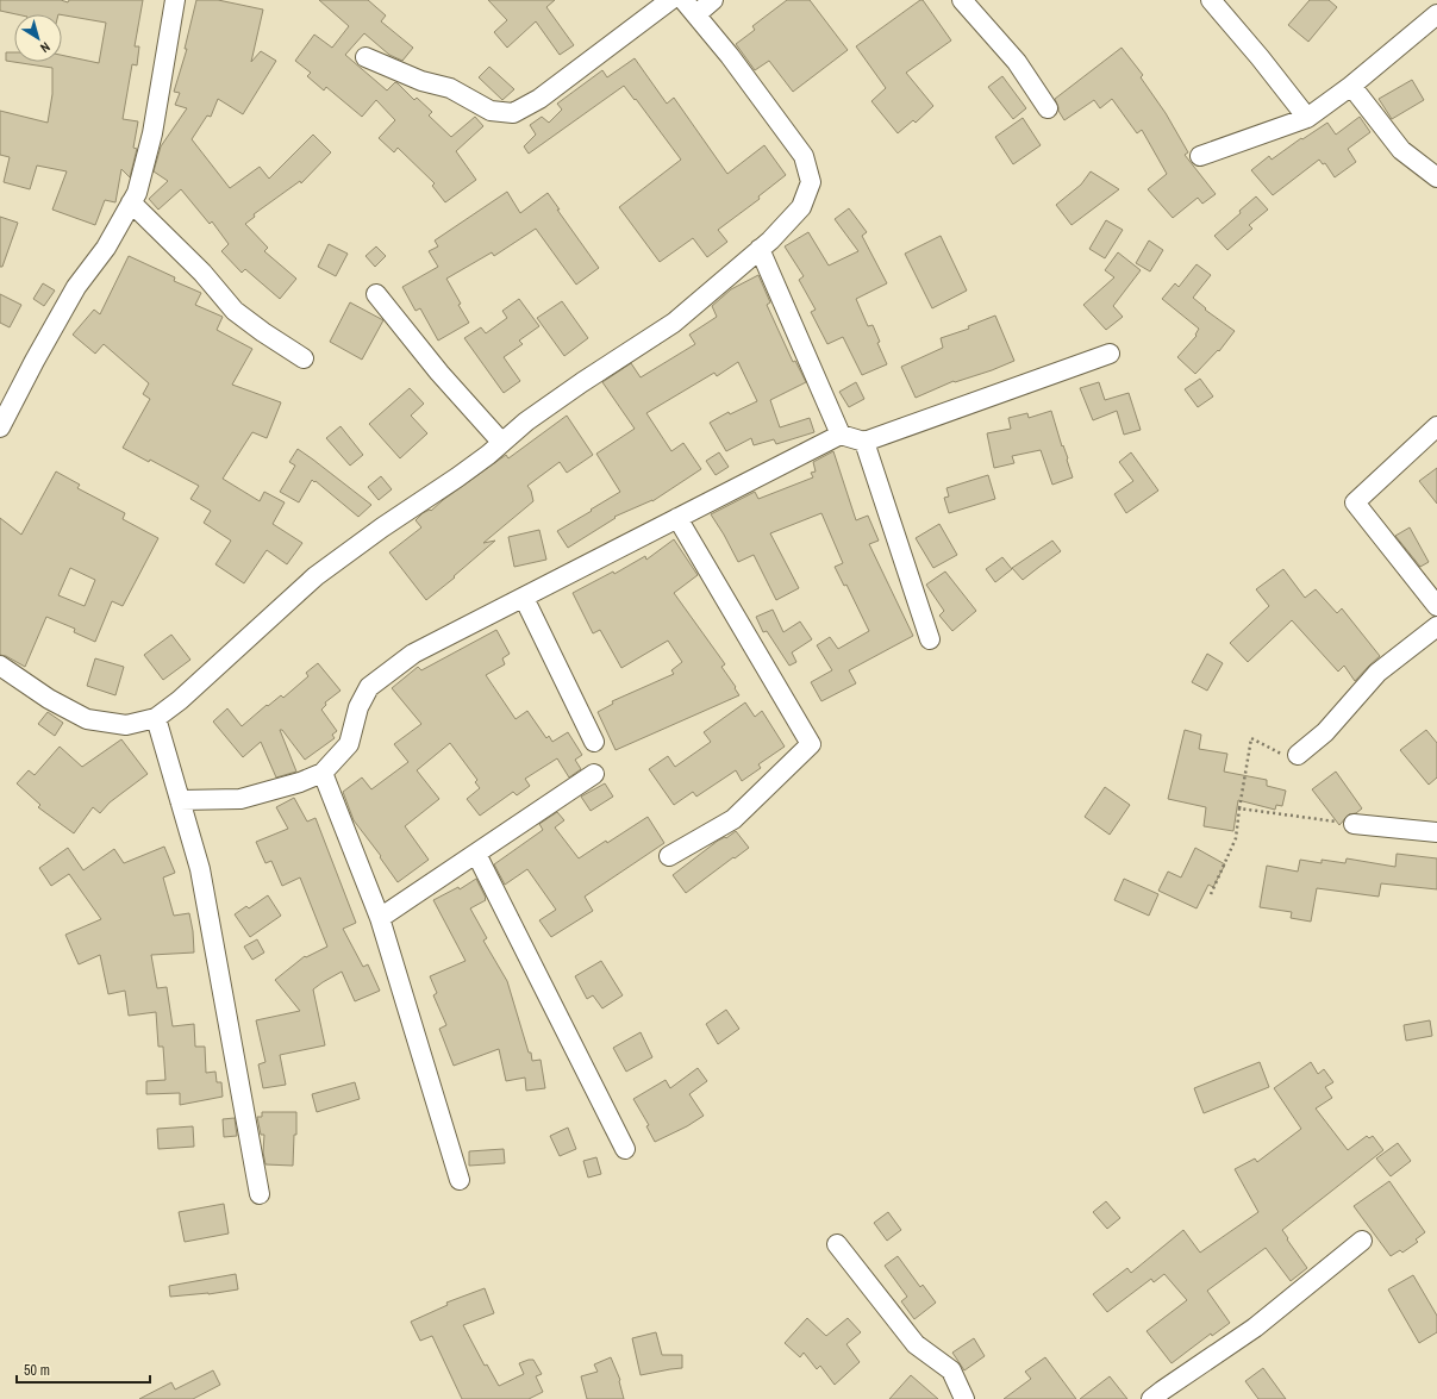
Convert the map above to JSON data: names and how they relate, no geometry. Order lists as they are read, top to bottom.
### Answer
{
  "scale_bar": "50 m",
  "north": "bottom right"
}
